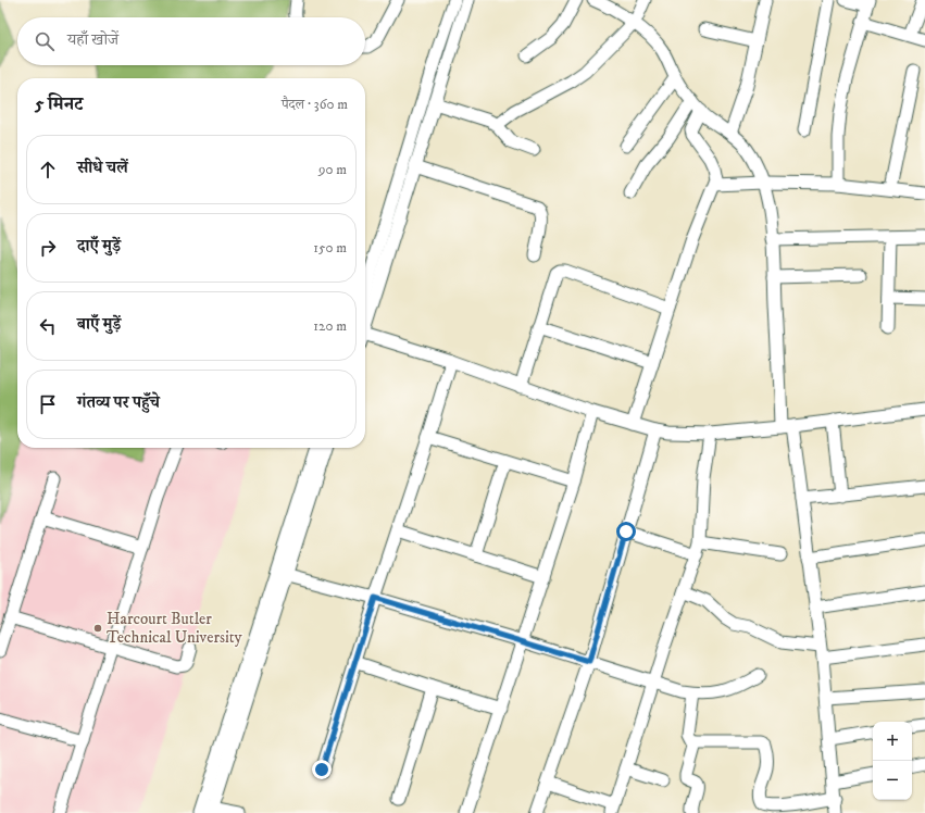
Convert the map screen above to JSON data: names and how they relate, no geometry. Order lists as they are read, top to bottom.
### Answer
{
  "places": ["Harcourt Butler Technical University"],
  "page": {
    "search": "यहाँ खोजें",
    "heading": ["5 मिनट", "पैदल · 360 m"],
    "list": [
      ["सीधे चलें", "90 m"],
      ["दाएँ मुड़ें", "150 m"],
      ["बाएँ मुड़ें", "120 m"],
      "गंतव्य पर पहुँचे"
    ],
    "map_buttons": ["+", "−"]
  }
}
